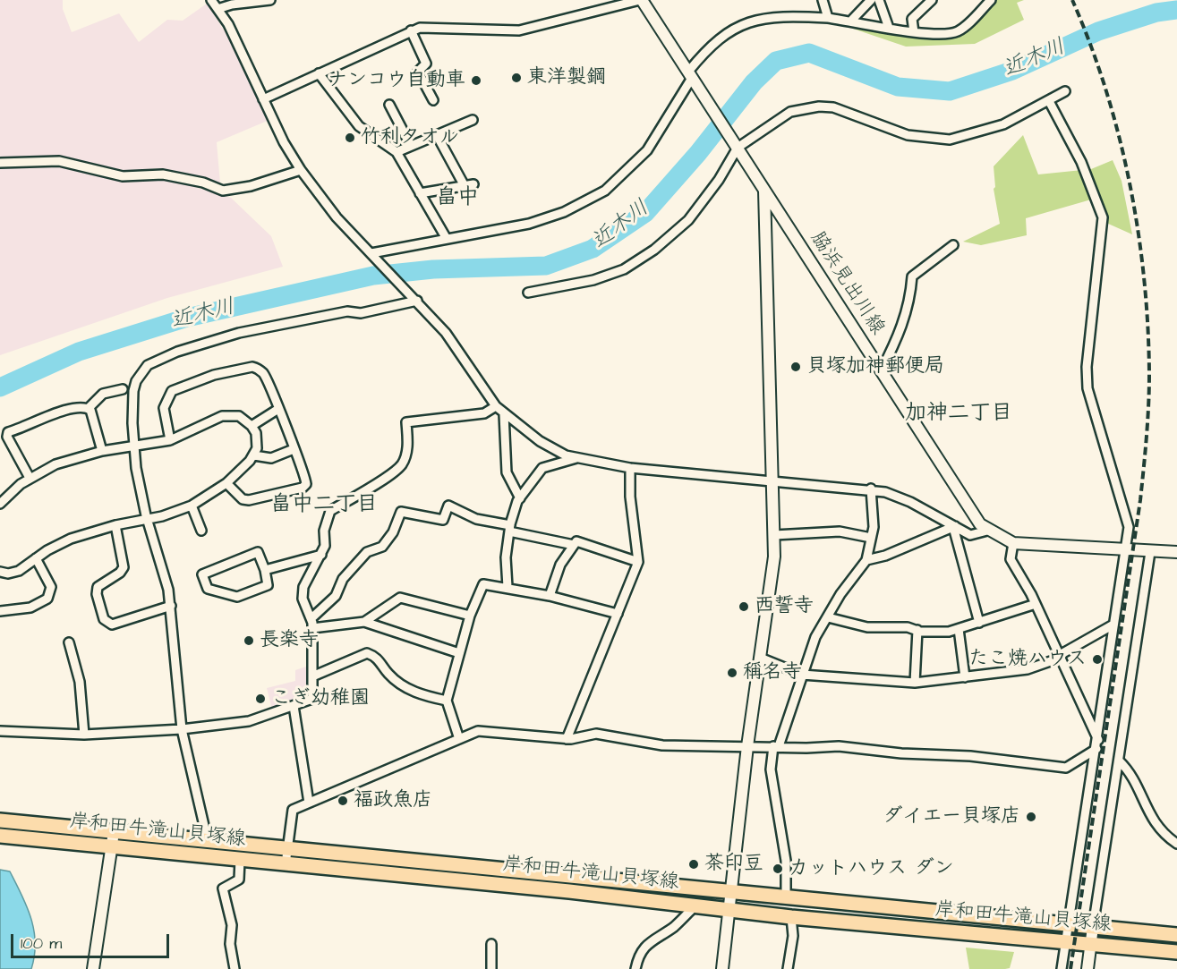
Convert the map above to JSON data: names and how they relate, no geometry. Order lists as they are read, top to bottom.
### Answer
{
  "streets": {
    "main road": ["岸和田牛滝山貝塚線"],
    "street": ["脇浜見出川線"]
  },
  "districts": ["畠中", "加神二丁目", "畠中二丁目"],
  "water": ["近木川"],
  "places": [
    "東洋製鋼",
    "ナンコウ自動車",
    "竹利タオル",
    "貝塚加神郵便局",
    "西誓寺",
    "長楽寺",
    "たこ焼ハウス",
    "稱名寺",
    "こぎ幼稚園",
    "福政魚店",
    "ダイエー貝塚店",
    "茶印豆",
    "カットハウス ダン"
  ],
  "scale_bar": "100 m"
}
